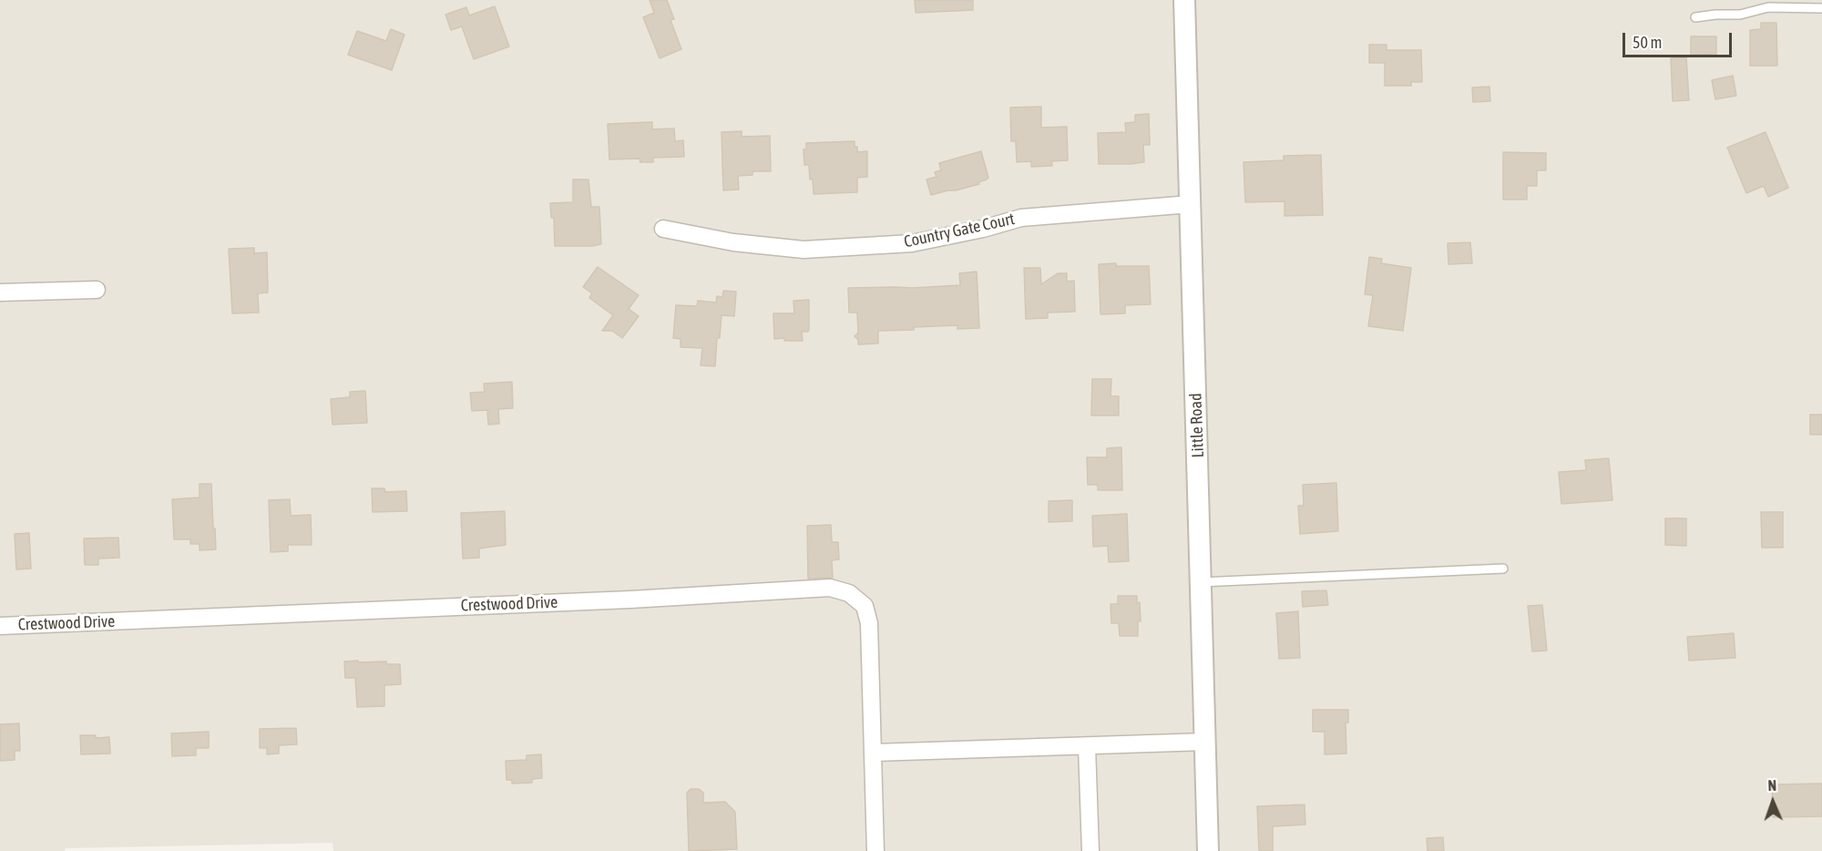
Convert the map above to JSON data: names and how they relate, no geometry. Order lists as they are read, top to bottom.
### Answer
{
  "streets": {
    "street": ["Country Gate Court", "Little Road", "Crestwood Drive"]
  },
  "crossings": [
    ["Country Gate Court", "Little Road"]
  ],
  "scale_bar": "50 m",
  "north": "top"
}
